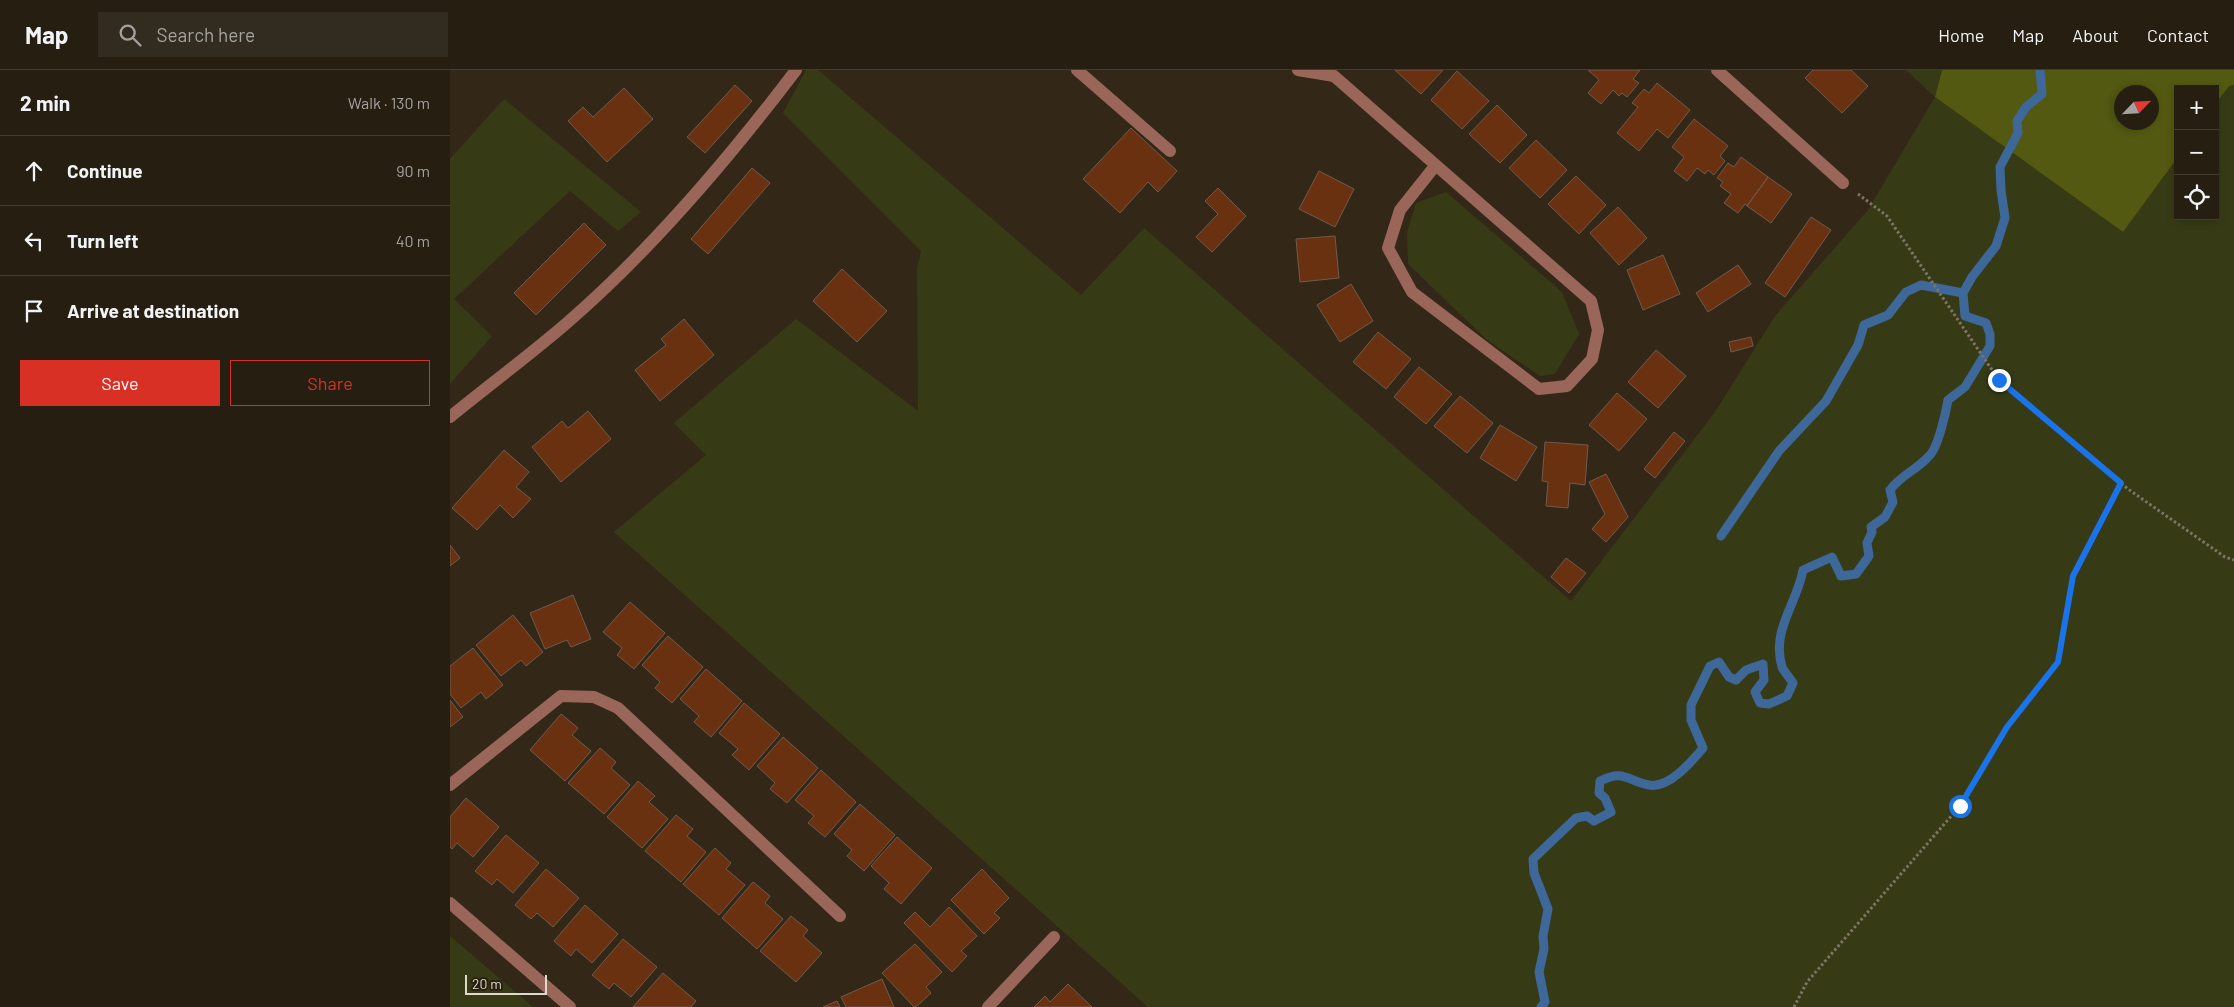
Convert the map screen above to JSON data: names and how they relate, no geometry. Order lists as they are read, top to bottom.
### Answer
{
  "scale_bar": "20 m",
  "north": "top right",
  "page": {
    "header": "Map",
    "search": "Search here",
    "nav": [
      "Home",
      "Map",
      "About",
      "Contact"
    ],
    "heading": ["2 min", "Walk · 130 m"],
    "map_buttons": ["+", "−"],
    "list": [
      ["Continue", "90 m"],
      ["Turn left", "40 m"],
      "Arrive at destination"
    ],
    "buttons": ["Save", "Share"],
    "scale": "20 m"
  }
}
